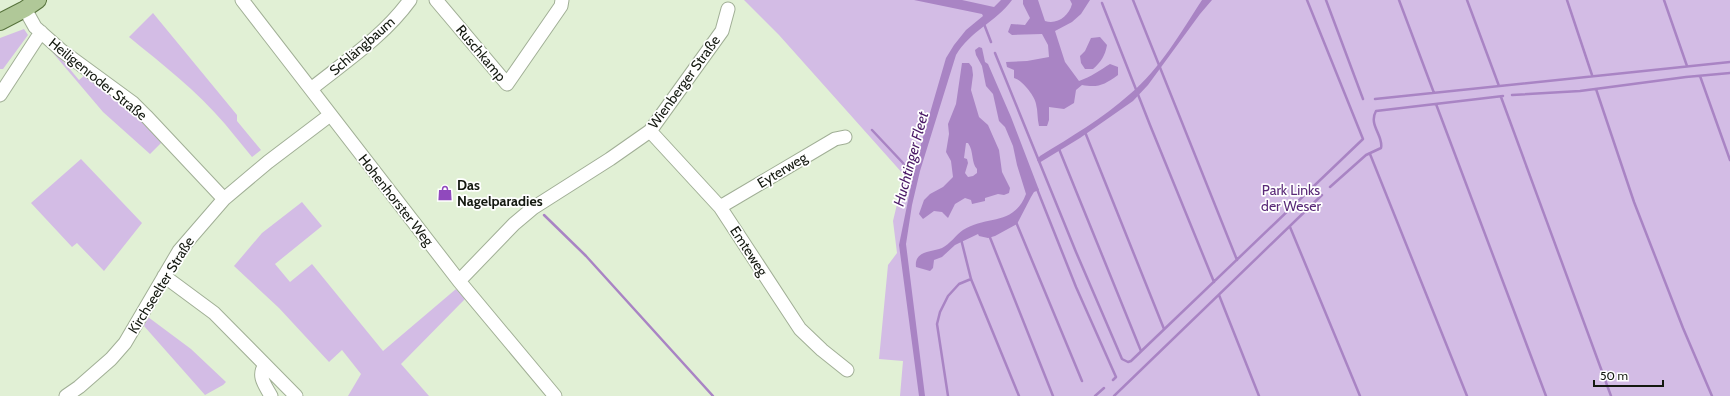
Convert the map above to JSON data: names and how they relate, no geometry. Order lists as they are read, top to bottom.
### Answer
{
  "streets": {
    "street": [
      "Schlängbaum",
      "Ruschkamp",
      "Heiligenroder Straße",
      "Wienberger Straße",
      "Eyterweg",
      "Hohenhorster Weg",
      "Emteweg",
      "Kirchseelter Straße"
    ]
  },
  "crossings": [
    ["Schlängbaum", "Hohenhorster Weg"],
    ["Heiligenroder Straße", "Kirchseelter Straße"],
    ["Wienberger Straße", "Hohenhorster Weg"],
    ["Wienberger Straße", "Emteweg"],
    ["Eyterweg", "Emteweg"],
    ["Hohenhorster Weg", "Kirchseelter Straße"]
  ],
  "water": ["Huchtinger Fleet"],
  "parks": ["Park Links der Weser"],
  "places": {
    "shop": ["Das Nagelparadies"]
  },
  "scale_bar": "50 m"
}
